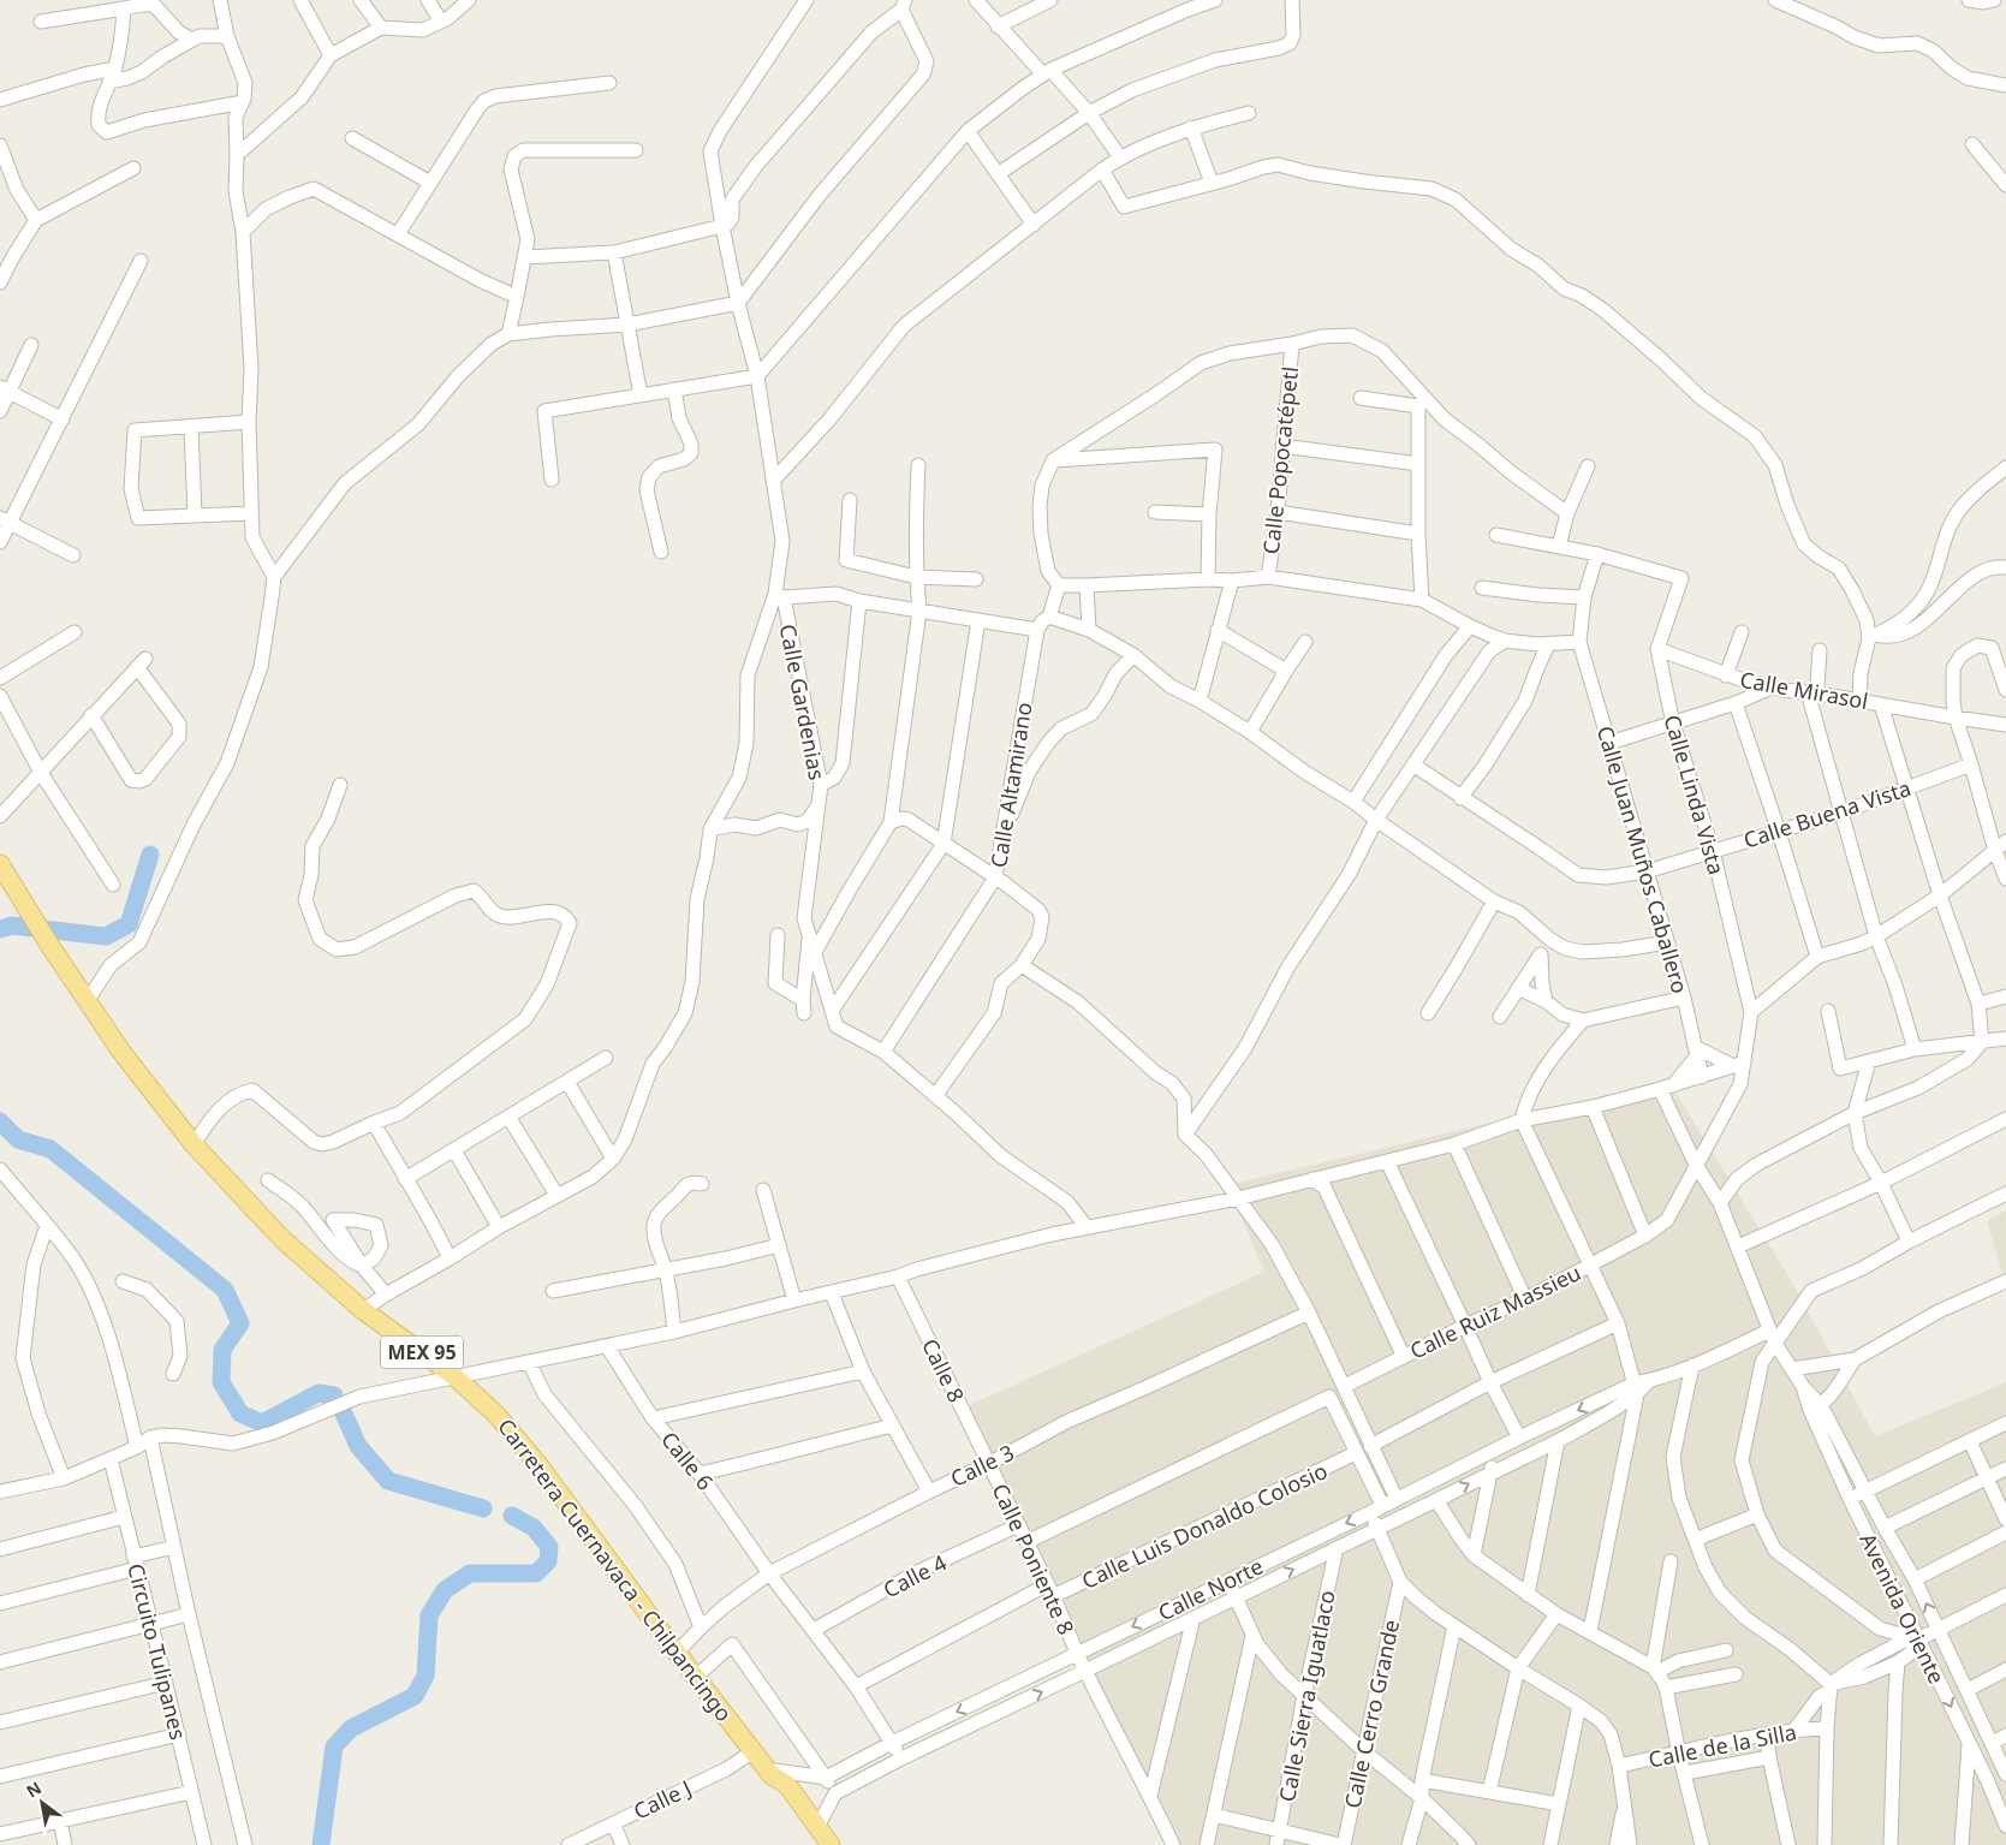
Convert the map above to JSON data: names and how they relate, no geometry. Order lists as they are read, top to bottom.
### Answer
{
  "streets": {
    "main road": ["MEX 95", "Carretera Cuernavaca - Chilpancingo"],
    "street": [
      "Calle Popocatépetl",
      "Calle Mirasol",
      "Calle Gardenias",
      "Calle Altamirano",
      "Calle Linda Vista",
      "Calle Buena Vista",
      "Calle Juan Muños Caballero",
      "Calle Ruiz Massieu",
      "Calle 8",
      "Calle 6",
      "Calle 3",
      "Calle Luis Donaldo Colosio",
      "Calle Poniente 8",
      "Calle 4",
      "Calle Norte",
      "Avenida Oriente",
      "Circuito Tulipanes",
      "Calle Sierra Iguatlaco",
      "Calle Cerro Grande",
      "Calle de la Silla",
      "Calle J"
    ]
  },
  "crossings": [
    ["Calle Mirasol", "Calle Linda Vista"],
    ["Calle Gardenias", "Calle Altamirano"],
    ["Calle Linda Vista", "Calle Buena Vista"],
    ["Calle Linda Vista", "Calle Ruiz Massieu"],
    ["Calle Buena Vista", "Calle Juan Muños Caballero"],
    ["Calle Ruiz Massieu", "Avenida Oriente"],
    ["Calle 8", "Calle 3"],
    ["Calle 8", "Calle Poniente 8"],
    ["Calle 6", "Calle 3"],
    ["Calle 6", "Calle Luis Donaldo Colosio"],
    ["Calle 6", "Calle 4"],
    ["Calle 6", "Calle Norte"],
    ["Calle 3", "Calle Poniente 8"],
    ["Calle 3", "Carretera Cuernavaca - Chilpancingo"],
    ["Calle Luis Donaldo Colosio", "Calle Poniente 8"],
    ["Calle Poniente 8", "Calle 4"],
    ["Calle Poniente 8", "Calle Norte"],
    ["Carretera Cuernavaca - Chilpancingo", "Calle J"],
    ["Calle Norte", "Avenida Oriente"],
    ["Calle Norte", "Calle Sierra Iguatlaco"]
  ],
  "north": "top left"
}
